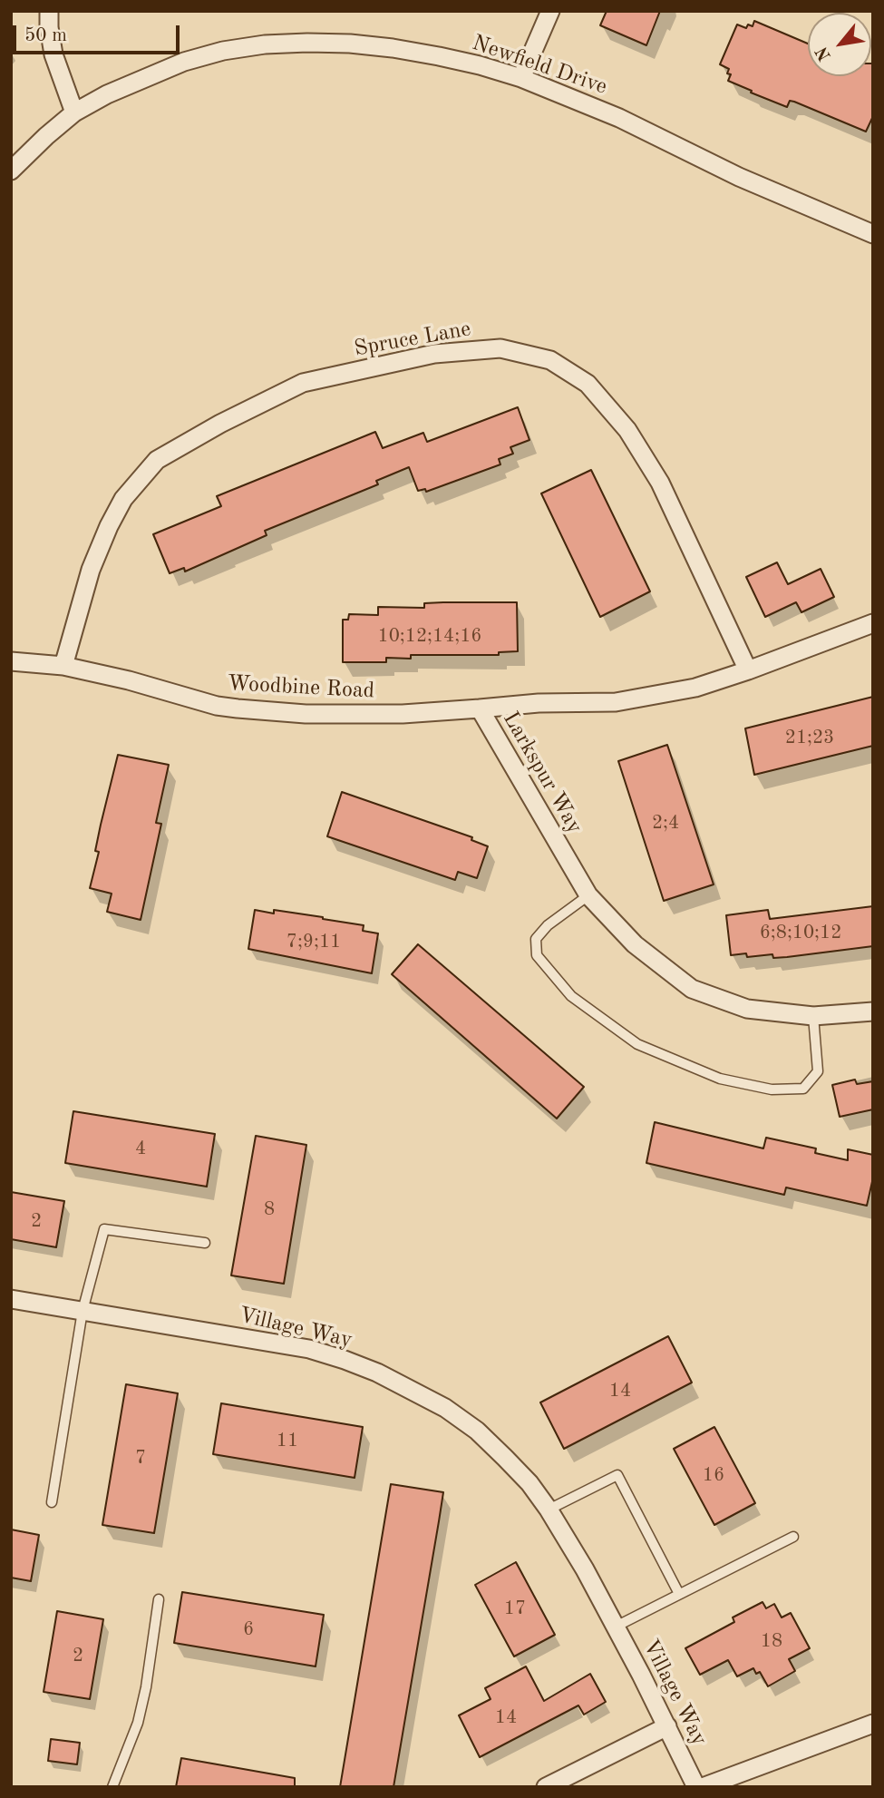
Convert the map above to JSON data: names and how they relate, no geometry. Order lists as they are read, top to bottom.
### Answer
{
  "streets": {
    "street": [
      "Newfield Drive",
      "Spruce Lane",
      "Woodbine Road",
      "Larkspur Way",
      "Village Way"
    ]
  },
  "crossings": [
    ["Spruce Lane", "Woodbine Road"],
    ["Spruce Lane", "Larkspur Way"],
    ["Woodbine Road", "Larkspur Way"]
  ],
  "house_numbers": [
    "10;12;14;16",
    "21;23",
    "2;4",
    "6;8;10;12",
    "7;9;11",
    "4",
    "8",
    "2",
    "14",
    "11",
    "7",
    "16",
    "17",
    "6",
    "18",
    "2",
    "14"
  ],
  "scale_bar": "50 m",
  "north": "bottom left"
}
